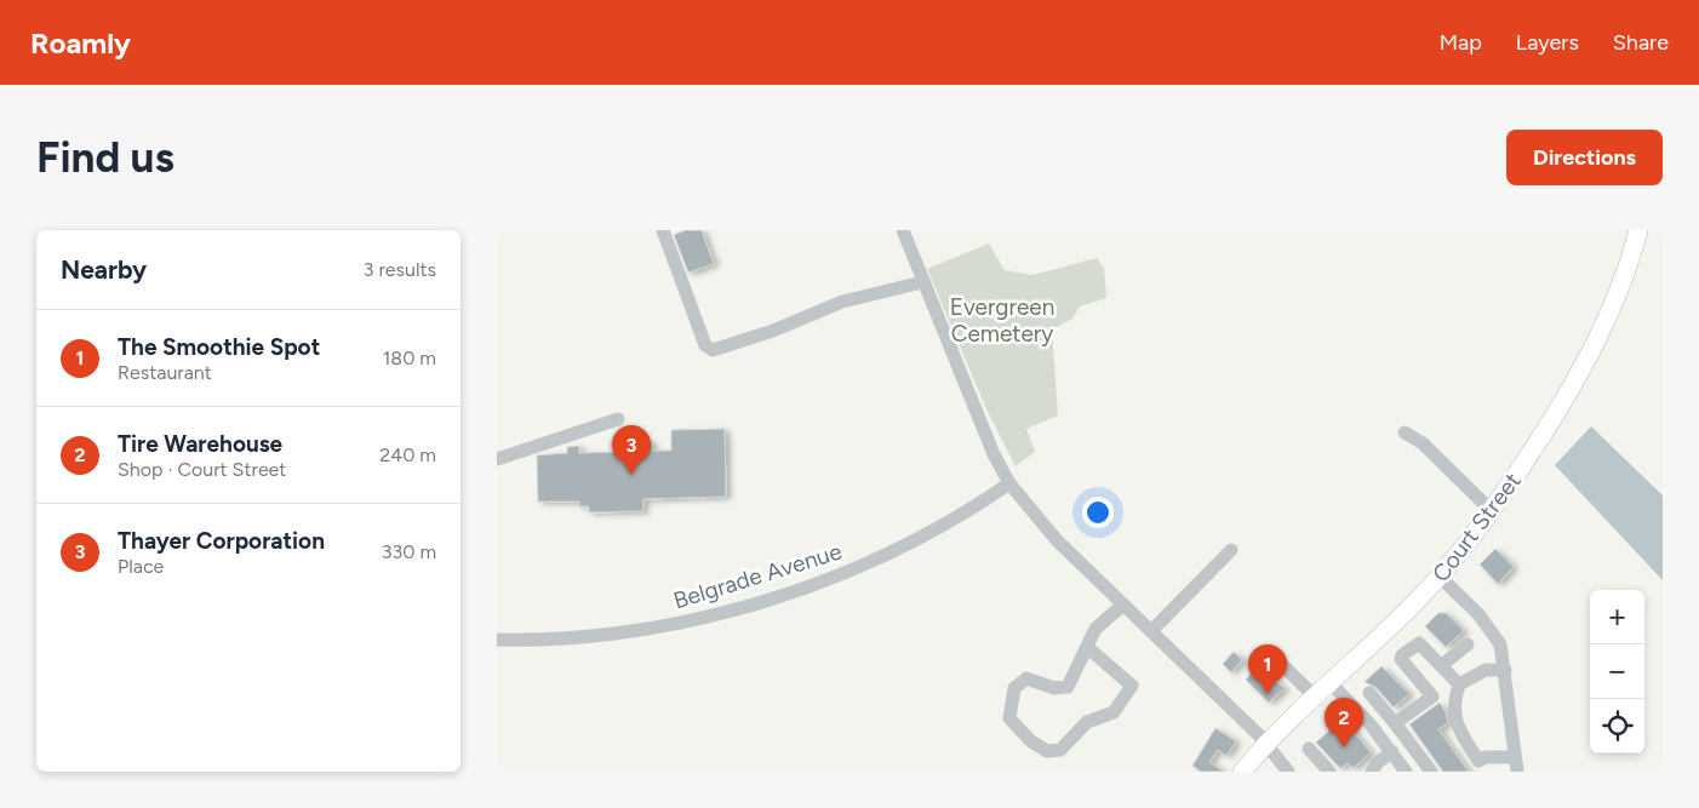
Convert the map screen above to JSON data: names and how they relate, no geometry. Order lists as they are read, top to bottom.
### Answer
{
  "streets": {
    "main road": ["Court Street"],
    "street": ["Belgrade Avenue"]
  },
  "parks": ["Evergreen Cemetery"],
  "page": {
    "header": "Roamly",
    "nav": ["Map", "Layers", "Share"],
    "buttons": "Directions",
    "title": "Find us",
    "heading": ["Nearby", "3 results"],
    "list": [
      {
        "mark": "1",
        "name": "The Smoothie Spot",
        "note": "Restaurant",
        "value": "180 m"
      },
      {
        "mark": "2",
        "name": "Tire Warehouse",
        "note": "Shop · Court Street",
        "value": "240 m"
      },
      {
        "mark": "3",
        "name": "Thayer Corporation",
        "note": "Place",
        "value": "330 m"
      }
    ],
    "pins": ["3", "1", "2"],
    "map_buttons": ["+", "−"]
  }
}
